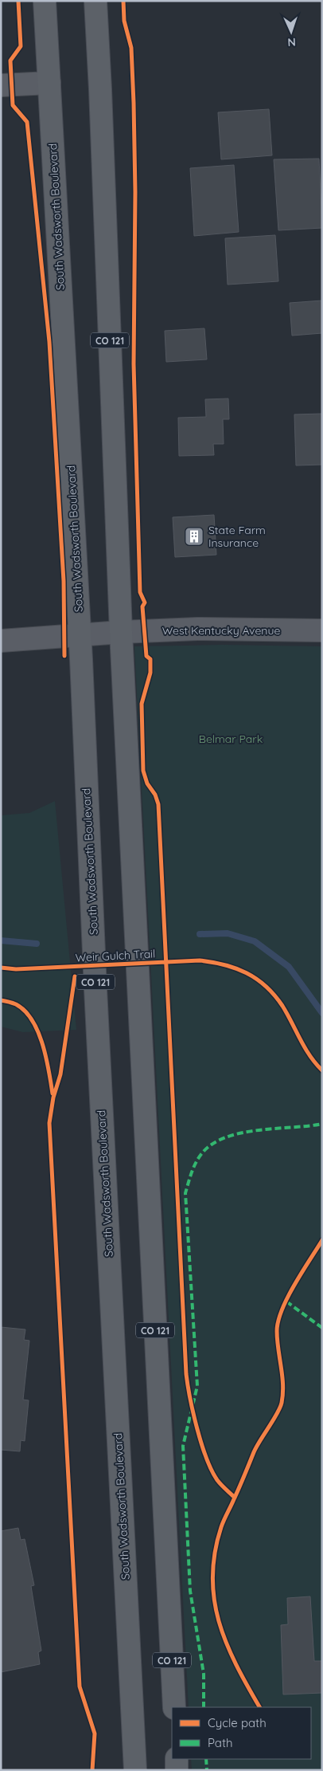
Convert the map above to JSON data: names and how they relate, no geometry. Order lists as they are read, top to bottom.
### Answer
{
  "streets": {
    "main road": ["South Wadsworth Boulevard", "CO 121"],
    "street": ["West Kentucky Avenue"],
    "cycle path": ["Weir Gulch Trail"]
  },
  "crossings": [
    ["South Wadsworth Boulevard", "West Kentucky Avenue"],
    ["CO 121", "West Kentucky Avenue"]
  ],
  "parks": ["Belmar Park"],
  "places": {
    "building": ["State Farm Insurance"]
  },
  "legend": ["Cycle path", "Path"],
  "north": "bottom"
}
